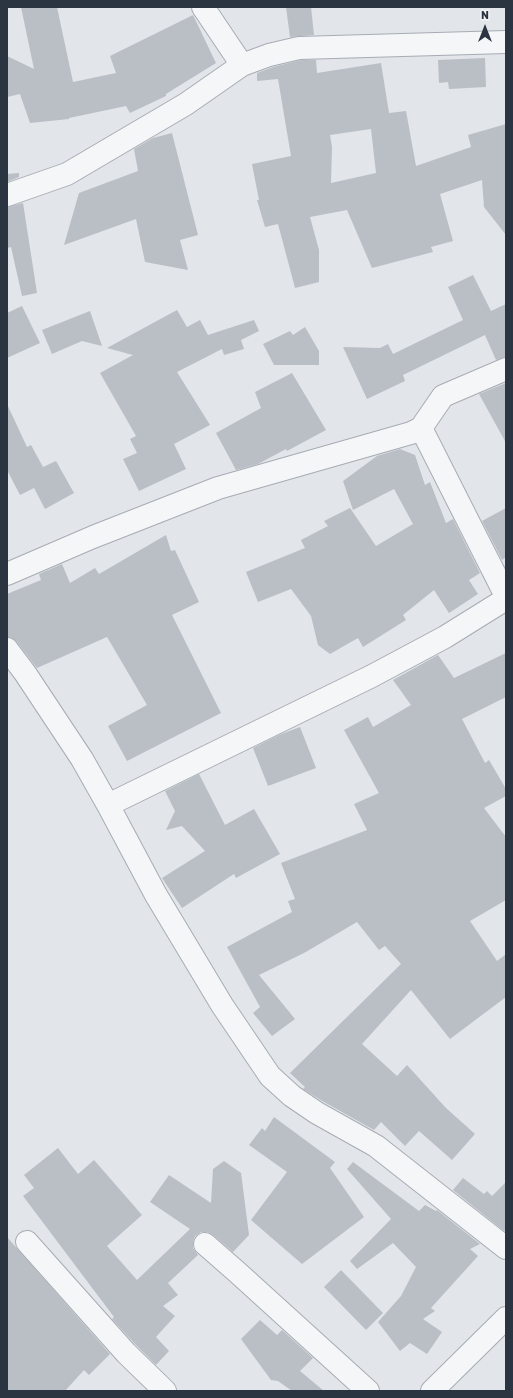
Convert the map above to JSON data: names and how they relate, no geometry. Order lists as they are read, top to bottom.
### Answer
{
  "north": "top"
}
